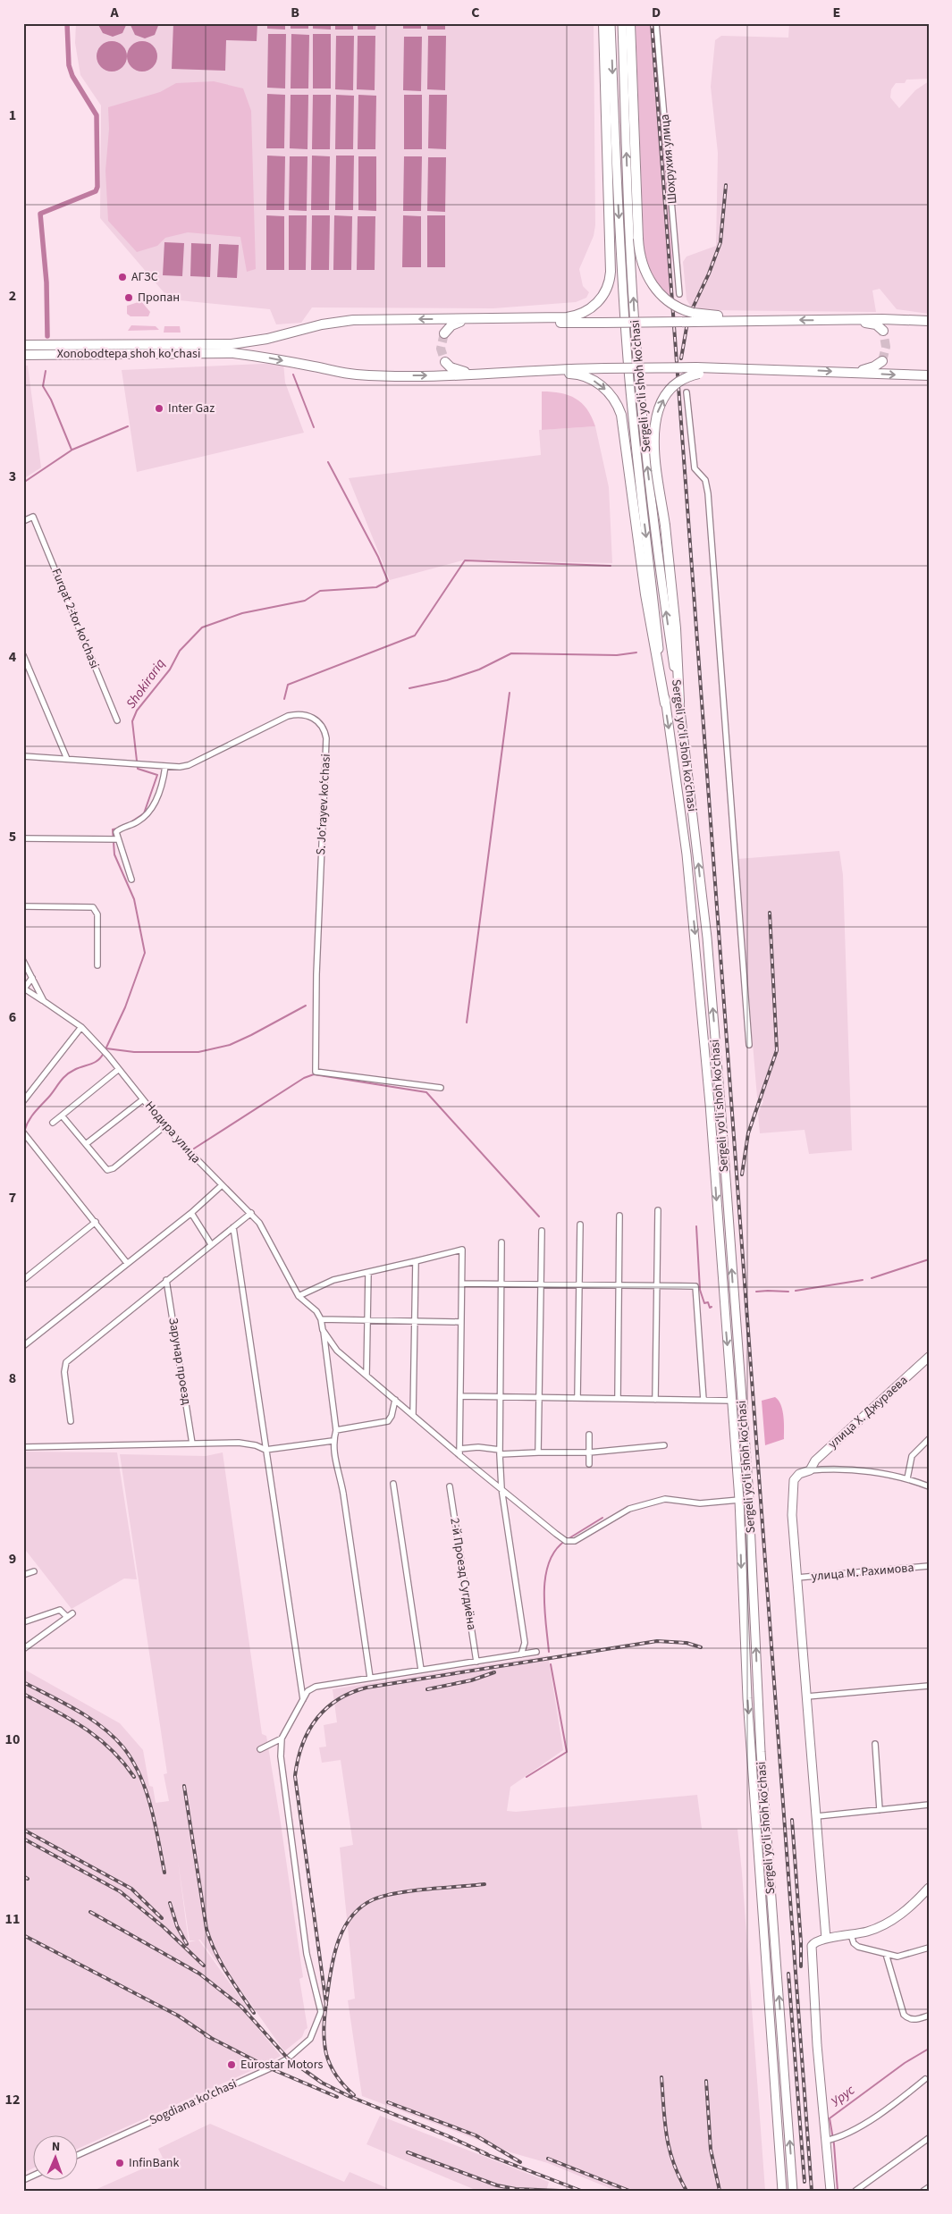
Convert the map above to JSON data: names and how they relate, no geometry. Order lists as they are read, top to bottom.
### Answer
{
  "streets": {
    "highway": ["Xonobodtepa shoh ko'chasi"],
    "main road": ["Sergeli yo‘li shoh ko‘chasi", "улица Х. Джураева"],
    "street": [
      "Шохрухия улица",
      "Furqat 2-tor ko'chasi",
      "S. Joʻrayev koʻchasi",
      "Нодира улица",
      "Зарунар проезд",
      "улица М. Рахимова",
      "2-й Проезд Сугдиёна",
      "Sogdiana ko'chasi"
    ]
  },
  "crossings": [
    ["улица Х. Джураева", "улица М. Рахимова"]
  ],
  "water": ["Shokirariq", "Урус"],
  "places": [
    "АГЗС",
    "Пропан",
    "Inter Gaz",
    "Eurostar Motors",
    "InfinBank"
  ],
  "north": "top",
  "grid": {
    "columns": [
      "A",
      "B",
      "C",
      "D",
      "E"
    ],
    "rows": [
      "1",
      "2",
      "3",
      "4",
      "5",
      "6",
      "7",
      "8",
      "9",
      "10",
      "11",
      "12"
    ]
  }
}
